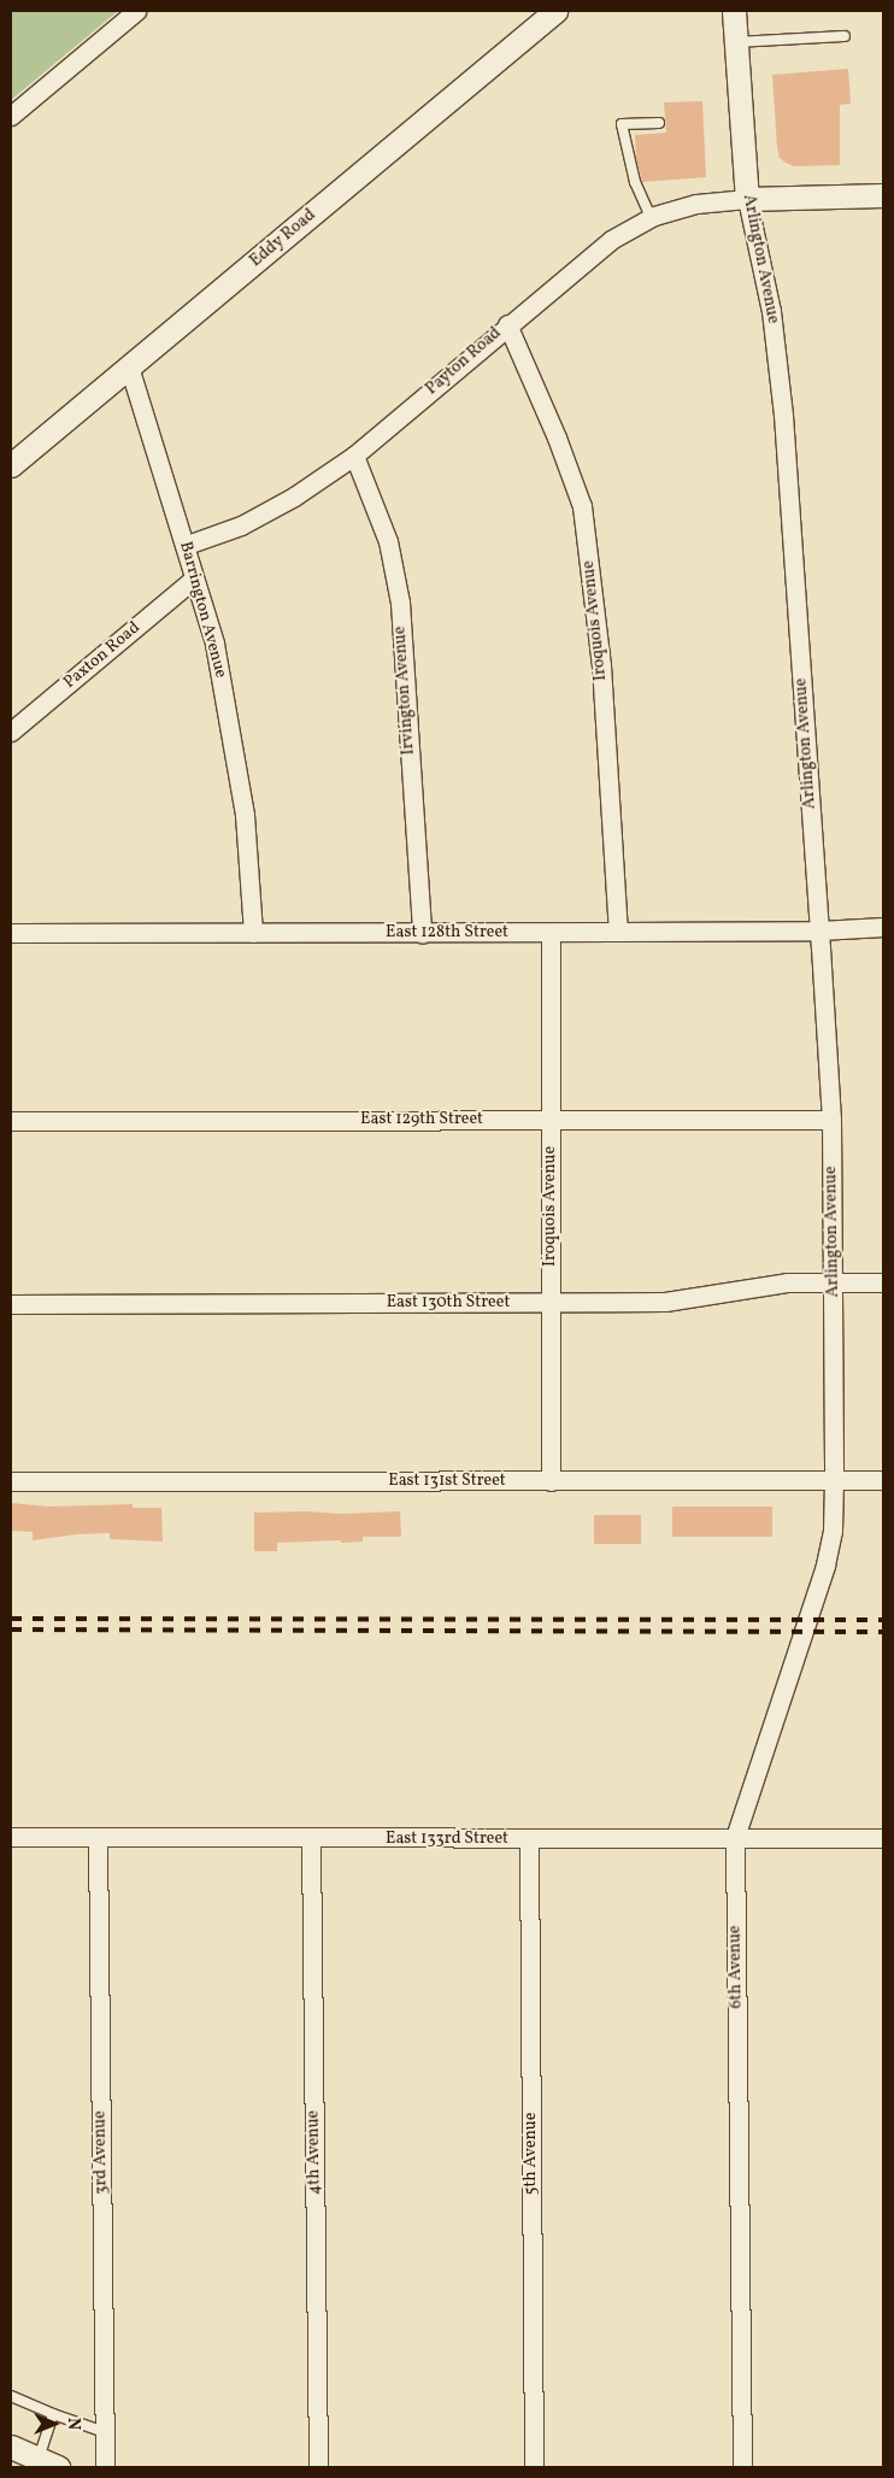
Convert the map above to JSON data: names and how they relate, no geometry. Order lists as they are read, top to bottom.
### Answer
{
  "streets": {
    "street": [
      "Eddy Road",
      "Arlington Avenue",
      "Payton Road",
      "Barrington Avenue",
      "Iroquois Avenue",
      "Paxton Road",
      "Irvington Avenue",
      "East 128th Street",
      "East 129th Street",
      "East 130th Street",
      "East 131st Street",
      "East 133rd Street",
      "6th Avenue",
      "3rd Avenue",
      "4th Avenue",
      "5th Avenue"
    ]
  },
  "crossings": [
    ["Eddy Road", "Barrington Avenue"],
    ["Arlington Avenue", "Payton Road"],
    ["Arlington Avenue", "East 128th Street"],
    ["Arlington Avenue", "East 129th Street"],
    ["Arlington Avenue", "East 130th Street"],
    ["Arlington Avenue", "East 131st Street"],
    ["Arlington Avenue", "6th Avenue"],
    ["Payton Road", "Barrington Avenue"],
    ["Payton Road", "Iroquois Avenue"],
    ["Payton Road", "Irvington Avenue"],
    ["Barrington Avenue", "Paxton Road"],
    ["Barrington Avenue", "East 128th Street"],
    ["Iroquois Avenue", "East 128th Street"],
    ["Iroquois Avenue", "East 129th Street"],
    ["Iroquois Avenue", "East 130th Street"],
    ["Iroquois Avenue", "East 131st Street"],
    ["Irvington Avenue", "East 128th Street"],
    ["East 131st Street", "6th Avenue"],
    ["East 133rd Street", "6th Avenue"],
    ["East 133rd Street", "3rd Avenue"],
    ["East 133rd Street", "4th Avenue"],
    ["East 133rd Street", "5th Avenue"]
  ],
  "north": "right"
}
